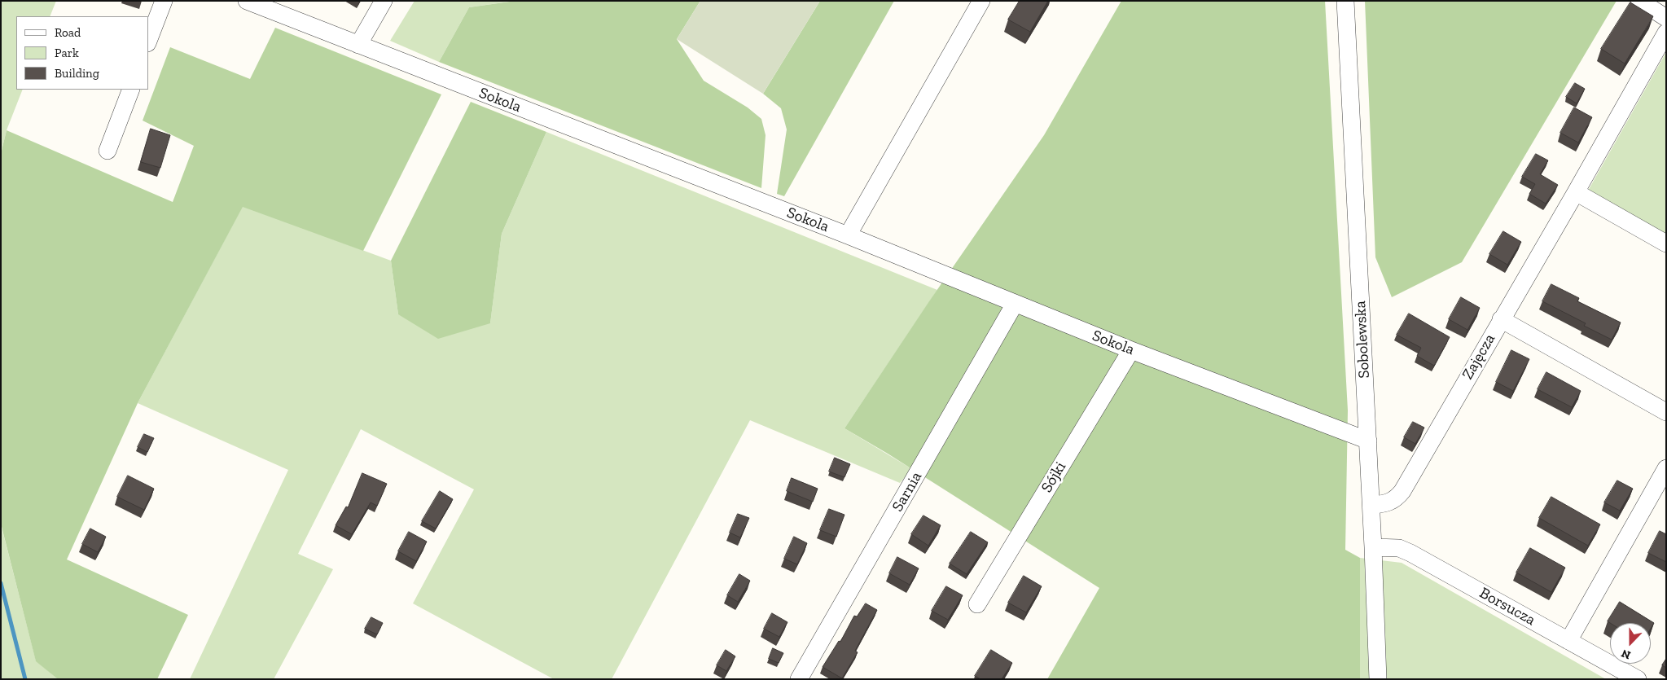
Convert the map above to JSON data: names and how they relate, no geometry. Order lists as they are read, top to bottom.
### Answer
{
  "streets": {
    "street": [
      "Sokola",
      "Sobolewska",
      "Zajęcza",
      "Sójki",
      "Sarnia",
      "Borsucza"
    ]
  },
  "crossings": [
    ["Sokola", "Sobolewska"],
    ["Sokola", "Sójki"],
    ["Sokola", "Sarnia"],
    ["Sobolewska", "Zajęcza"],
    ["Sobolewska", "Borsucza"]
  ],
  "legend": ["Road", "Park", "Building"],
  "north": "bottom"
}
